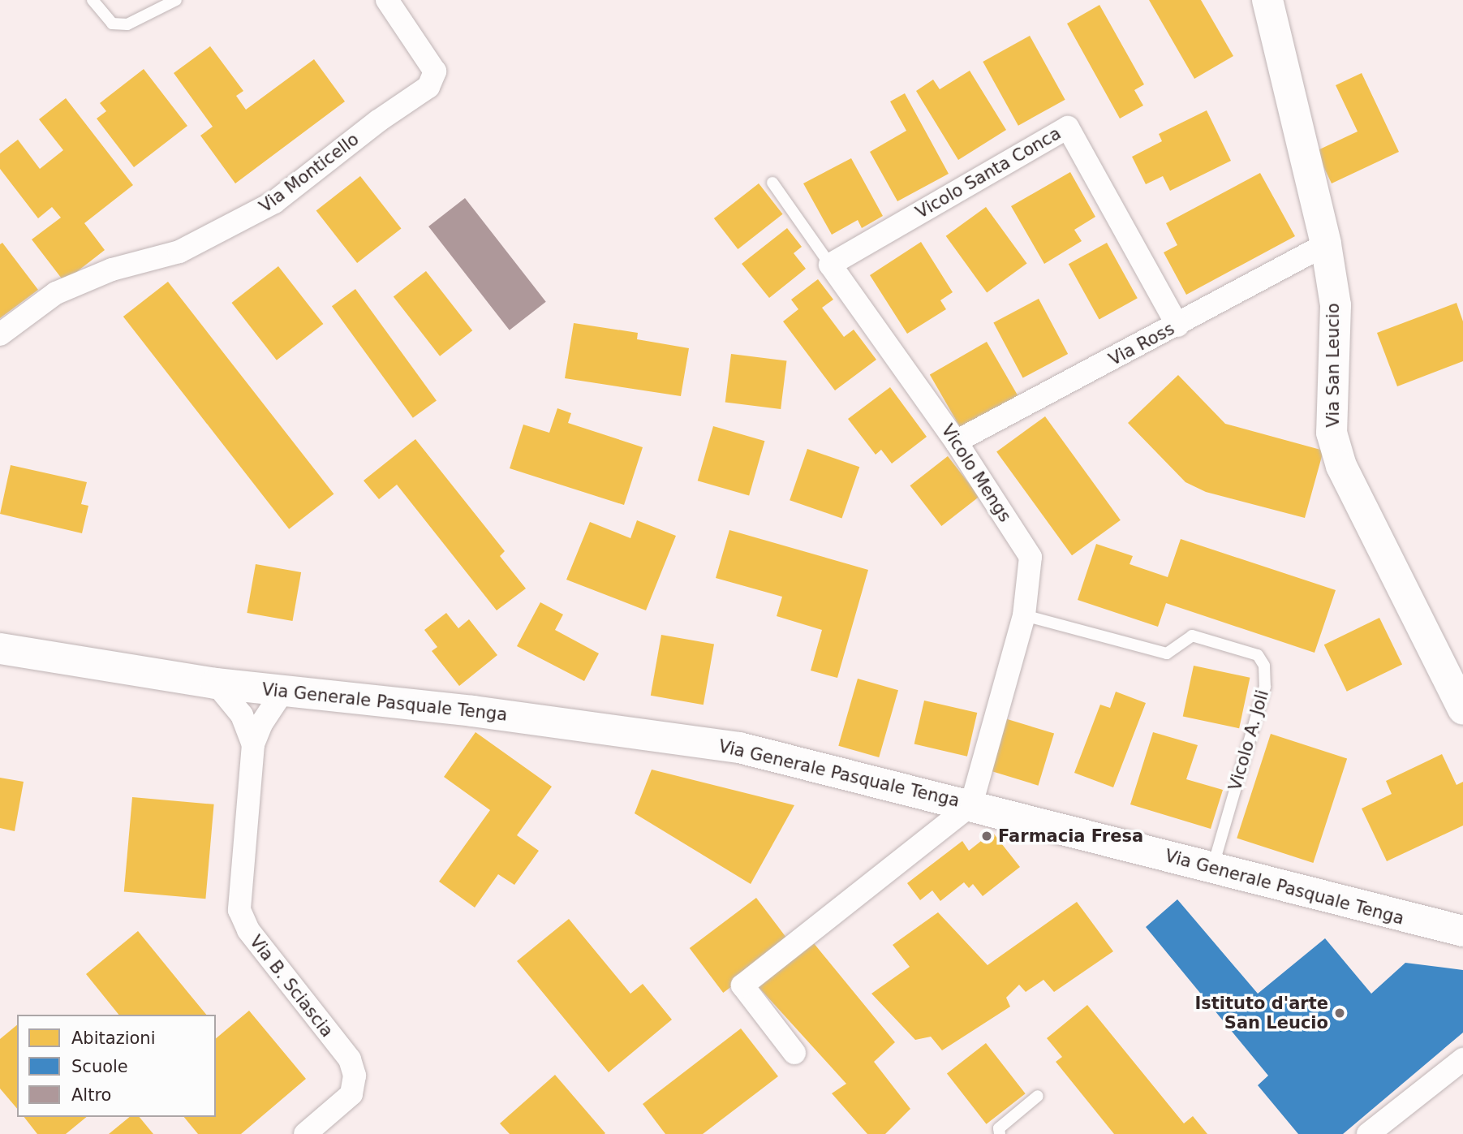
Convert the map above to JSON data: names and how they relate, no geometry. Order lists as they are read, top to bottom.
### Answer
{
  "streets": {
    "street": [
      "Via Monticello",
      "Vicolo Santa Conca",
      "Via Ross",
      "Via San Leucio",
      "Vicolo Mengs",
      "Via Generale Pasquale Tenga",
      "Via B. Sciascia"
    ],
    "lane": ["Vicolo A. Joli"]
  },
  "crossings": [
    ["Vicolo Santa Conca", "Via Ross"],
    ["Vicolo Santa Conca", "Vicolo Mengs"],
    ["Via Ross", "Via San Leucio"],
    ["Via Ross", "Vicolo Mengs"],
    ["Vicolo Mengs", "Via Generale Pasquale Tenga"],
    ["Vicolo Mengs", "Vicolo A. Joli"],
    ["Via Generale Pasquale Tenga", "Vicolo A. Joli"]
  ],
  "places": ["Farmacia Fresa", "Istituto d'arte San Leucio"],
  "legend": ["Abitazioni", "Scuole", "Altro"]
}
